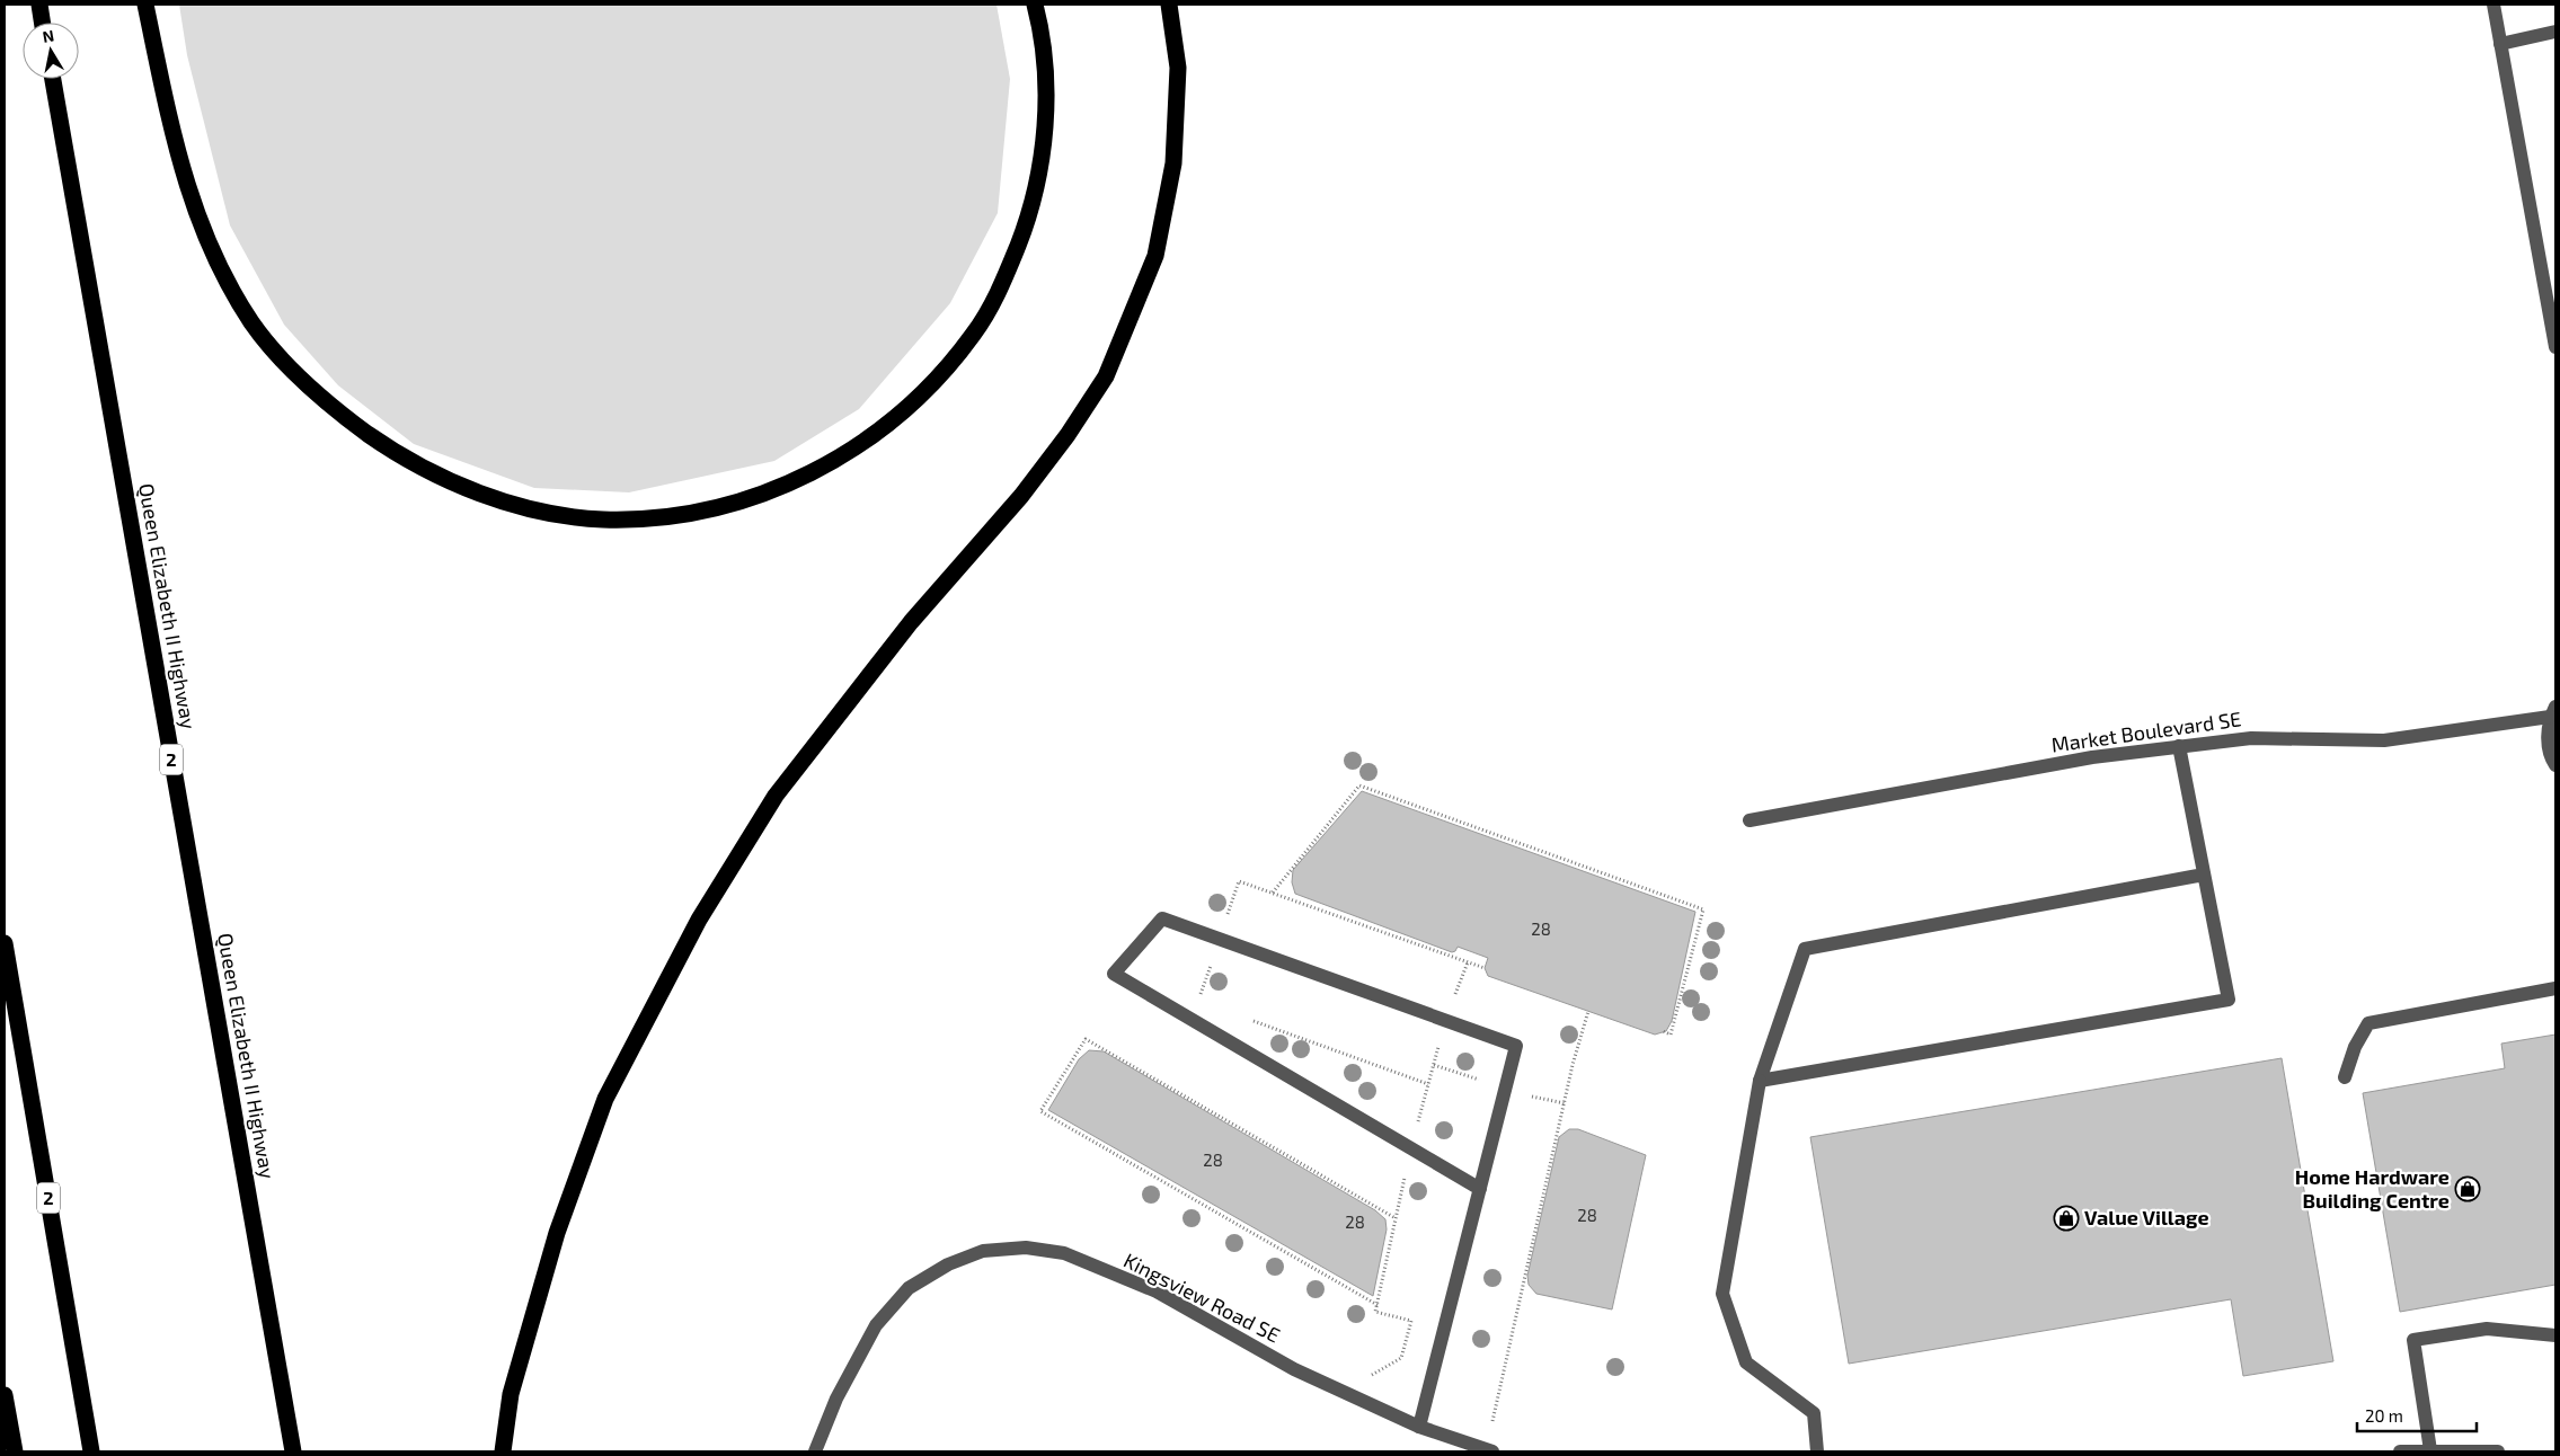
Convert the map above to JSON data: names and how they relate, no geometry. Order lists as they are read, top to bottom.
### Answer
{
  "streets": {
    "highway": ["Queen Elizabeth II Highway", "2"],
    "street": ["Market Boulevard SE", "Kingsview Road SE"]
  },
  "places": {
    "shop": ["Home Hardware Building Centre", "Value Village"]
  },
  "house_numbers": [
    "28",
    "28",
    "28",
    "28"
  ],
  "scale_bar": "20 m",
  "north": "top"
}
